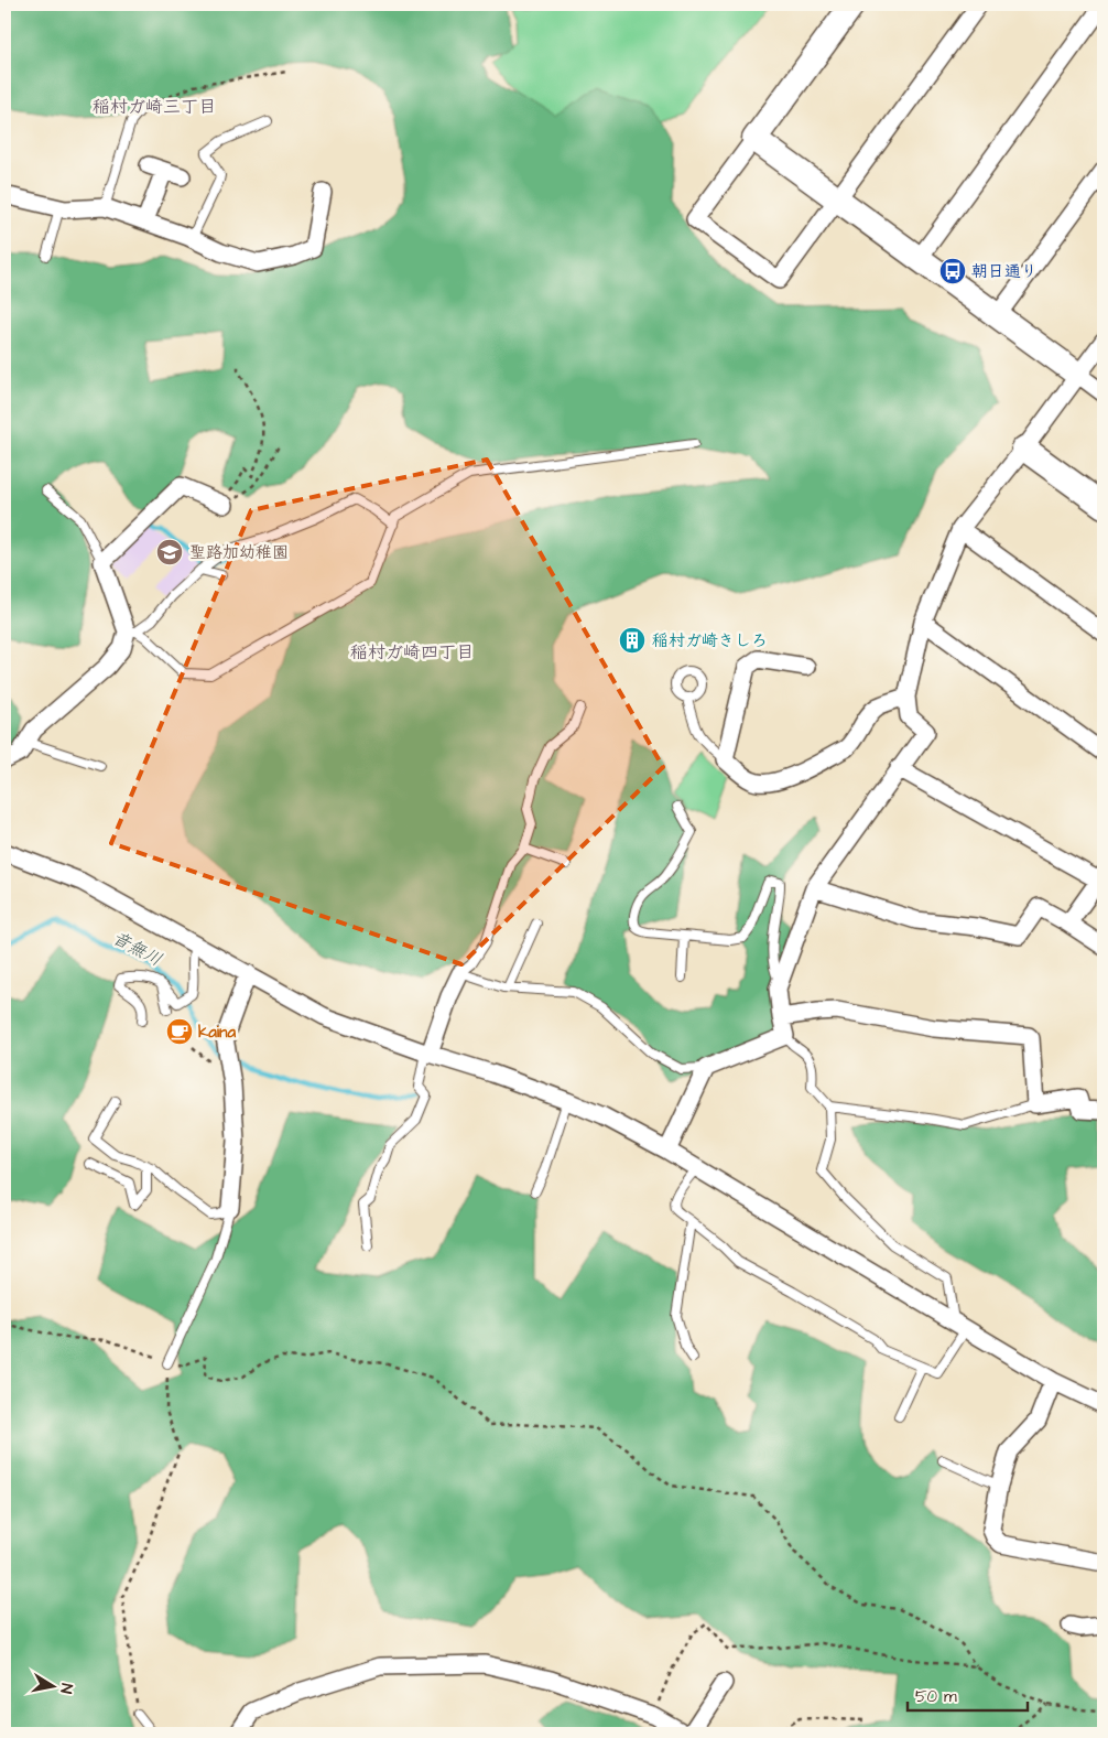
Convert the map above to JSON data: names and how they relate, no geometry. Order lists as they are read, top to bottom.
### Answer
{
  "districts": ["稲村ガ崎三丁目", "稲村ガ崎四丁目"],
  "water": ["音無川"],
  "places": {
    "bus stop": ["朝日通り"],
    "school or university": ["聖路加幼稚園"],
    "building": ["稲村ガ崎きしろ"],
    "cafe": ["kaina"]
  },
  "scale_bar": "50 m",
  "north": "right"
}
